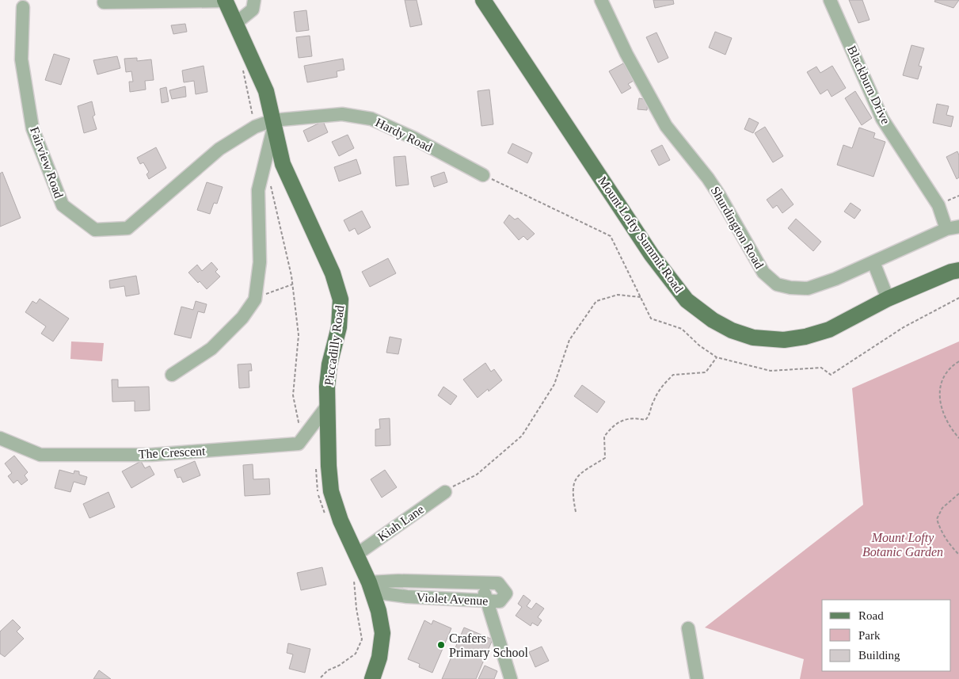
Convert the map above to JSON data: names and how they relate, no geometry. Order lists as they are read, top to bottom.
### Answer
{
  "streets": {
    "main road": ["Mount Lofty Summit Road", "Piccadilly Road"],
    "street": [
      "Blackburn Drive",
      "Hardy Road",
      "Fairview Road",
      "Shurdington Road",
      "The Crescent",
      "Kiah Lane",
      "Violet Avenue"
    ]
  },
  "crossings": [
    ["Blackburn Drive", "Shurdington Road"],
    ["Hardy Road", "Fairview Road"],
    ["Hardy Road", "Piccadilly Road"],
    ["Fairview Road", "Piccadilly Road"],
    ["Piccadilly Road", "The Crescent"],
    ["Piccadilly Road", "Kiah Lane"],
    ["Piccadilly Road", "Violet Avenue"]
  ],
  "parks": ["Mount Lofty Botanic Garden"],
  "places": ["Crafers Primary School"],
  "legend": ["Road", "Park", "Building"]
}
